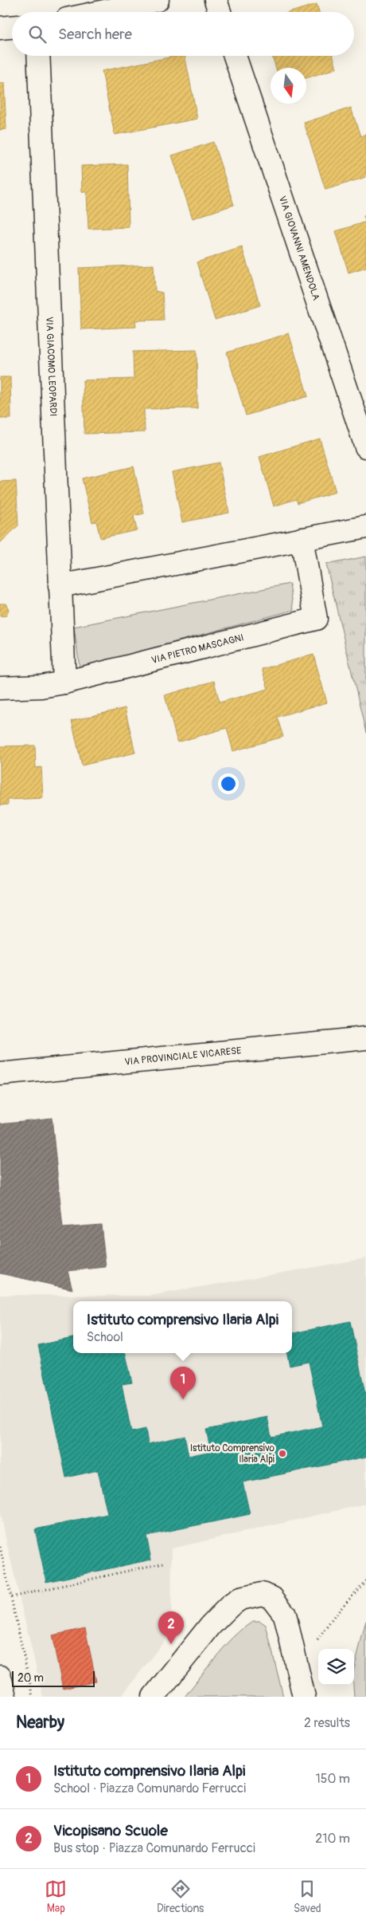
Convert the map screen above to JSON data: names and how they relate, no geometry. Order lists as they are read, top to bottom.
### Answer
{
  "streets": {
    "street": [
      "VIA GIOVANNI AMENDOLA",
      "VIA GIACOMO LEOPARDI",
      "VIA PIETRO MASCAGNI",
      "VIA PROVINCIALE VICARESE"
    ]
  },
  "crossings": [
    ["VIA GIACOMO LEOPARDI", "VIA PIETRO MASCAGNI"]
  ],
  "places": ["Istituto Comprensivo Ilaria Alpi"],
  "scale_bar": "20 m",
  "north": "bottom",
  "page": {
    "search": "Search here",
    "popup": ["Istituto comprensivo Ilaria Alpi", "School"],
    "pins": ["1", "2"],
    "scale": "20 m",
    "heading": ["Nearby", "2 results"],
    "list": [
      {
        "mark": "1",
        "name": "Istituto comprensivo Ilaria Alpi",
        "note": "School · Piazza Comunardo Ferrucci",
        "value": "150 m"
      },
      {
        "mark": "2",
        "name": "Vicopisano Scuole",
        "note": "Bus stop · Piazza Comunardo Ferrucci",
        "value": "210 m"
      }
    ],
    "nav": ["Map", "Directions", "Saved"]
  }
}
